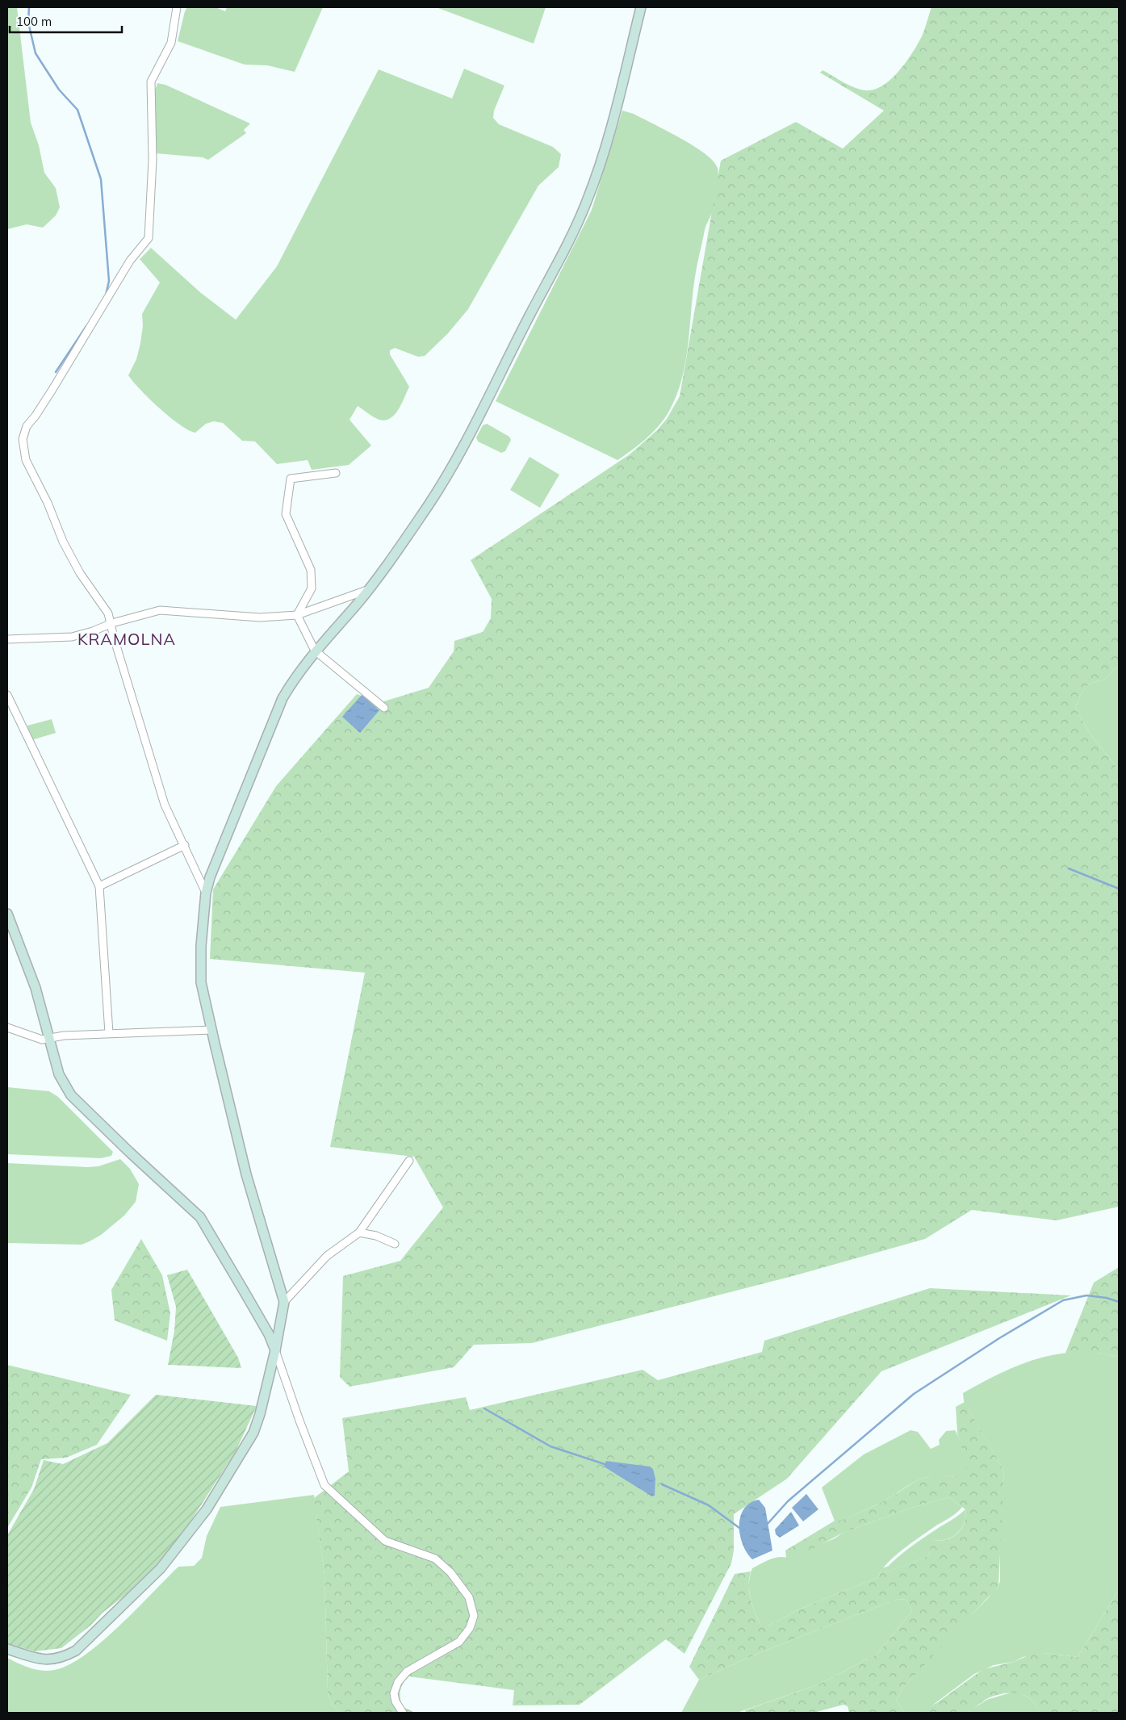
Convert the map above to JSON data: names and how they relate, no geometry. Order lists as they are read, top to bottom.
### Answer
{
  "districts": ["KRAMOLNA"],
  "scale_bar": "100 m"
}
